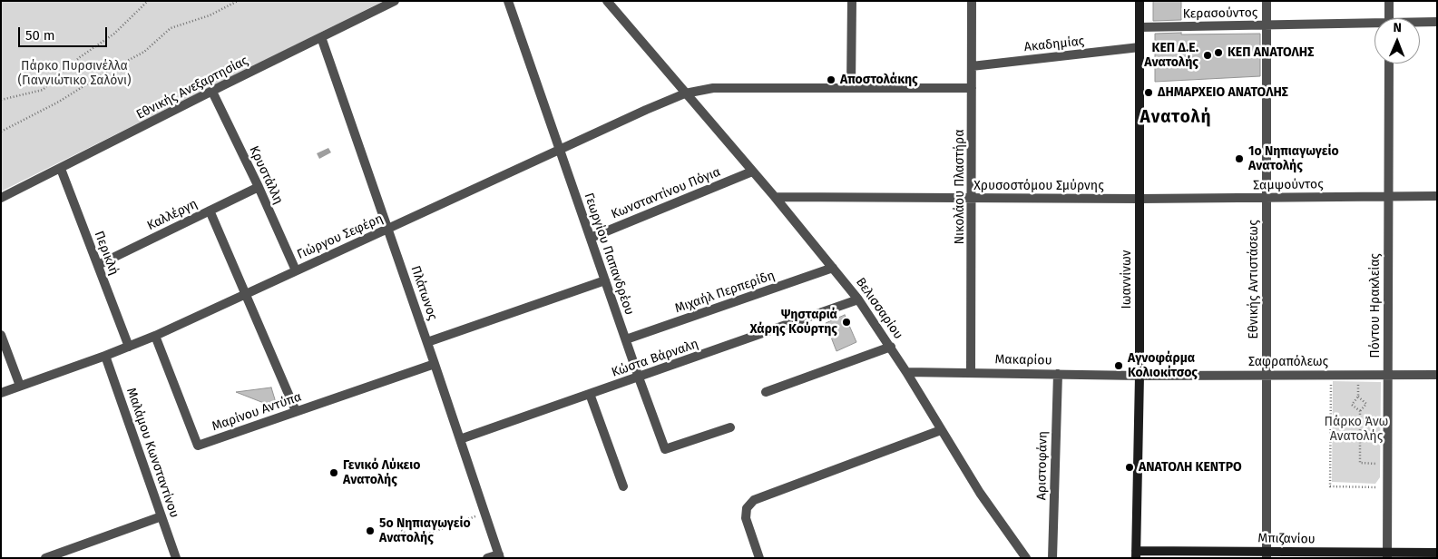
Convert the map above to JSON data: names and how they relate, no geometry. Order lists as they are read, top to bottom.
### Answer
{
  "streets": {
    "main road": ["Ιωαννίνων", "Μπιζανίου"],
    "street": [
      "Κερασούντος",
      "Ακαδημίας",
      "Εθνικής Ανεξαρτησίας",
      "Κρυστάλλη",
      "Σαμψούντος",
      "Χρυσοστόμου Σμύρνης",
      "Νικολάου Πλαστήρα",
      "Κωνσταντίνου Πόγια",
      "Καλλέργη",
      "Γιώργου Σεφέρη",
      "Περικλή",
      "Γεωργίου Παπανδρέου",
      "Εθνικής Αντιστάσεως",
      "Μιχαήλ Περπερίδη",
      "Πλάτωνος",
      "Πόντου Ηρακλείας",
      "Βελισσαρίου",
      "Κώστα Βάρναλη",
      "Μακαρίου",
      "Σαφραπόλεως",
      "Μαρίνου Αντύπα",
      "Μαλάμου Κωνσταντίνου",
      "Αριστοφάνη"
    ]
  },
  "crossings": [
    ["Κερασούντος", "Ιωαννίνων"],
    ["Κερασούντος", "Εθνικής Αντιστάσεως"],
    ["Ακαδημίας", "Νικολάου Πλαστήρα"],
    ["Ακαδημίας", "Ιωαννίνων"],
    ["Εθνικής Ανεξαρτησίας", "Κρυστάλλη"],
    ["Εθνικής Ανεξαρτησίας", "Περικλή"],
    ["Εθνικής Ανεξαρτησίας", "Πλάτωνος"],
    ["Κρυστάλλη", "Καλλέργη"],
    ["Κρυστάλλη", "Γιώργου Σεφέρη"],
    ["Σαμψούντος", "Χρυσοστόμου Σμύρνης"],
    ["Σαμψούντος", "Ιωαννίνων"],
    ["Σαμψούντος", "Εθνικής Αντιστάσεως"],
    ["Σαμψούντος", "Πόντου Ηρακλείας"],
    ["Χρυσοστόμου Σμύρνης", "Νικολάου Πλαστήρα"],
    ["Χρυσοστόμου Σμύρνης", "Ιωαννίνων"],
    ["Χρυσοστόμου Σμύρνης", "Βελισσαρίου"],
    ["Νικολάου Πλαστήρα", "Γιώργου Σεφέρη"],
    ["Νικολάου Πλαστήρα", "Μακαρίου"],
    ["Κωνσταντίνου Πόγια", "Γεωργίου Παπανδρέου"],
    ["Κωνσταντίνου Πόγια", "Βελισσαρίου"],
    ["Καλλέργη", "Περικλή"],
    ["Γιώργου Σεφέρη", "Περικλή"],
    ["Γιώργου Σεφέρη", "Γεωργίου Παπανδρέου"],
    ["Γιώργου Σεφέρη", "Πλάτωνος"],
    ["Γιώργου Σεφέρη", "Βελισσαρίου"],
    ["Γιώργου Σεφέρη", "Μαρίνου Αντύπα"],
    ["Γιώργου Σεφέρη", "Μαλάμου Κωνσταντίνου"],
    ["Γεωργίου Παπανδρέου", "Μιχαήλ Περπερίδη"],
    ["Γεωργίου Παπανδρέου", "Κώστα Βάρναλη"],
    ["Ιωαννίνων", "Μακαρίου"],
    ["Ιωαννίνων", "Σαφραπόλεως"],
    ["Ιωαννίνων", "Μπιζανίου"],
    ["Εθνικής Αντιστάσεως", "Σαφραπόλεως"],
    ["Εθνικής Αντιστάσεως", "Μπιζανίου"],
    ["Μιχαήλ Περπερίδη", "Βελισσαρίου"],
    ["Πλάτωνος", "Κώστα Βάρναλη"],
    ["Πλάτωνος", "Μαρίνου Αντύπα"],
    ["Πόντου Ηρακλείας", "Σαφραπόλεως"],
    ["Πόντου Ηρακλείας", "Μπιζανίου"],
    ["Βελισσαρίου", "Κώστα Βάρναλη"],
    ["Βελισσαρίου", "Μακαρίου"],
    ["Μακαρίου", "Σαφραπόλεως"],
    ["Μακαρίου", "Αριστοφάνη"]
  ],
  "districts": ["Ανατολή"],
  "parks": ["Πάρκο Πυρσινέλλα (Γιαννιώτικο Σαλόνι)", "Πάρκο Άνω Ανατολής"],
  "places": [
    "ΚΕΠ ΑΝΑΤΟΛΗΣ",
    "ΚΕΠ Δ.Ε. Ανατολής",
    "Αποστολάκης",
    "ΔΗΜΑΡΧΕΙΟ ΑΝΑΤΟΛΗΣ",
    "1ο Νηπιαγωγείο Ανατολής",
    "Ψησταριά Χάρης Κούρτης",
    "Αγνοφάρμα Κολιοκίτσος",
    "ΑΝΑΤΟΛΗ ΚΕΝΤΡΟ",
    "Γενικό Λύκειο Ανατολής",
    "5ο Νηπιαγωγείο Ανατολής"
  ],
  "scale_bar": "50 m",
  "north": "top"
}
